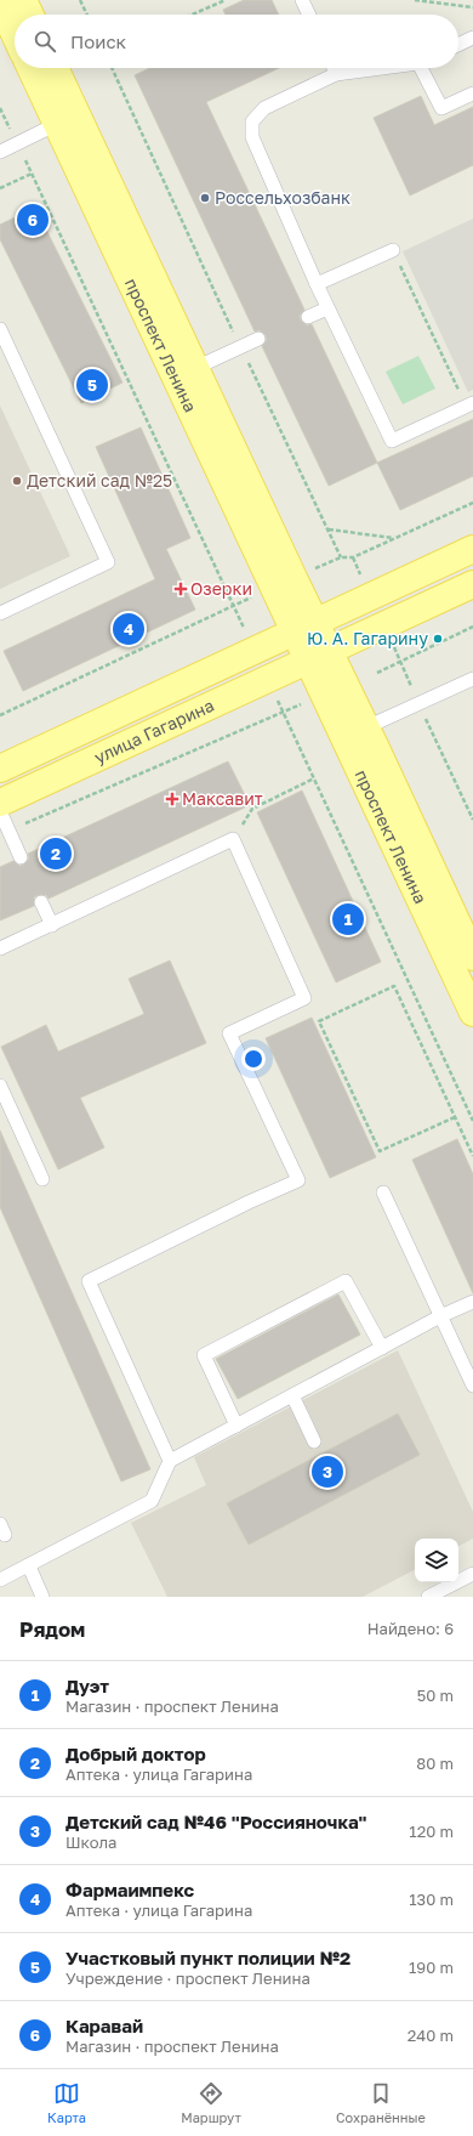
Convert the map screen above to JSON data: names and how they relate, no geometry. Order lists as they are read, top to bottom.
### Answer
{
  "streets": {
    "main road": ["проспект Ленина", "улица Гагарина"]
  },
  "crossings": [
    ["проспект Ленина", "улица Гагарина"]
  ],
  "places": {
    "other": ["Россельхозбанк", "Детский сад №25", "Ю. А. Гагарину"],
    "health": ["Озерки", "Максавит"]
  },
  "page": {
    "search": "Поиск",
    "pins": [
      "6",
      "5",
      "4",
      "2",
      "1",
      "3"
    ],
    "heading": ["Рядом", "Найдено: 6"],
    "list": [
      {
        "mark": "1",
        "name": "Дуэт",
        "note": "Магазин · проспект Ленина",
        "value": "50 m"
      },
      {
        "mark": "2",
        "name": "Добрый доктор",
        "note": "Аптека · улица Гагарина",
        "value": "80 m"
      },
      {
        "mark": "3",
        "name": "Детский сад №46 \"Россияночка\"",
        "note": "Школа",
        "value": "120 m"
      },
      {
        "mark": "4",
        "name": "Фармаимпекс",
        "note": "Аптека · улица Гагарина",
        "value": "130 m"
      },
      {
        "mark": "5",
        "name": "Участковый пункт полиции №2",
        "note": "Учреждение · проспект Ленина",
        "value": "190 m"
      },
      {
        "mark": "6",
        "name": "Каравай",
        "note": "Магазин · проспект Ленина",
        "value": "240 m"
      }
    ],
    "nav": ["Карта", "Маршрут", "Сохранённые"]
  }
}
